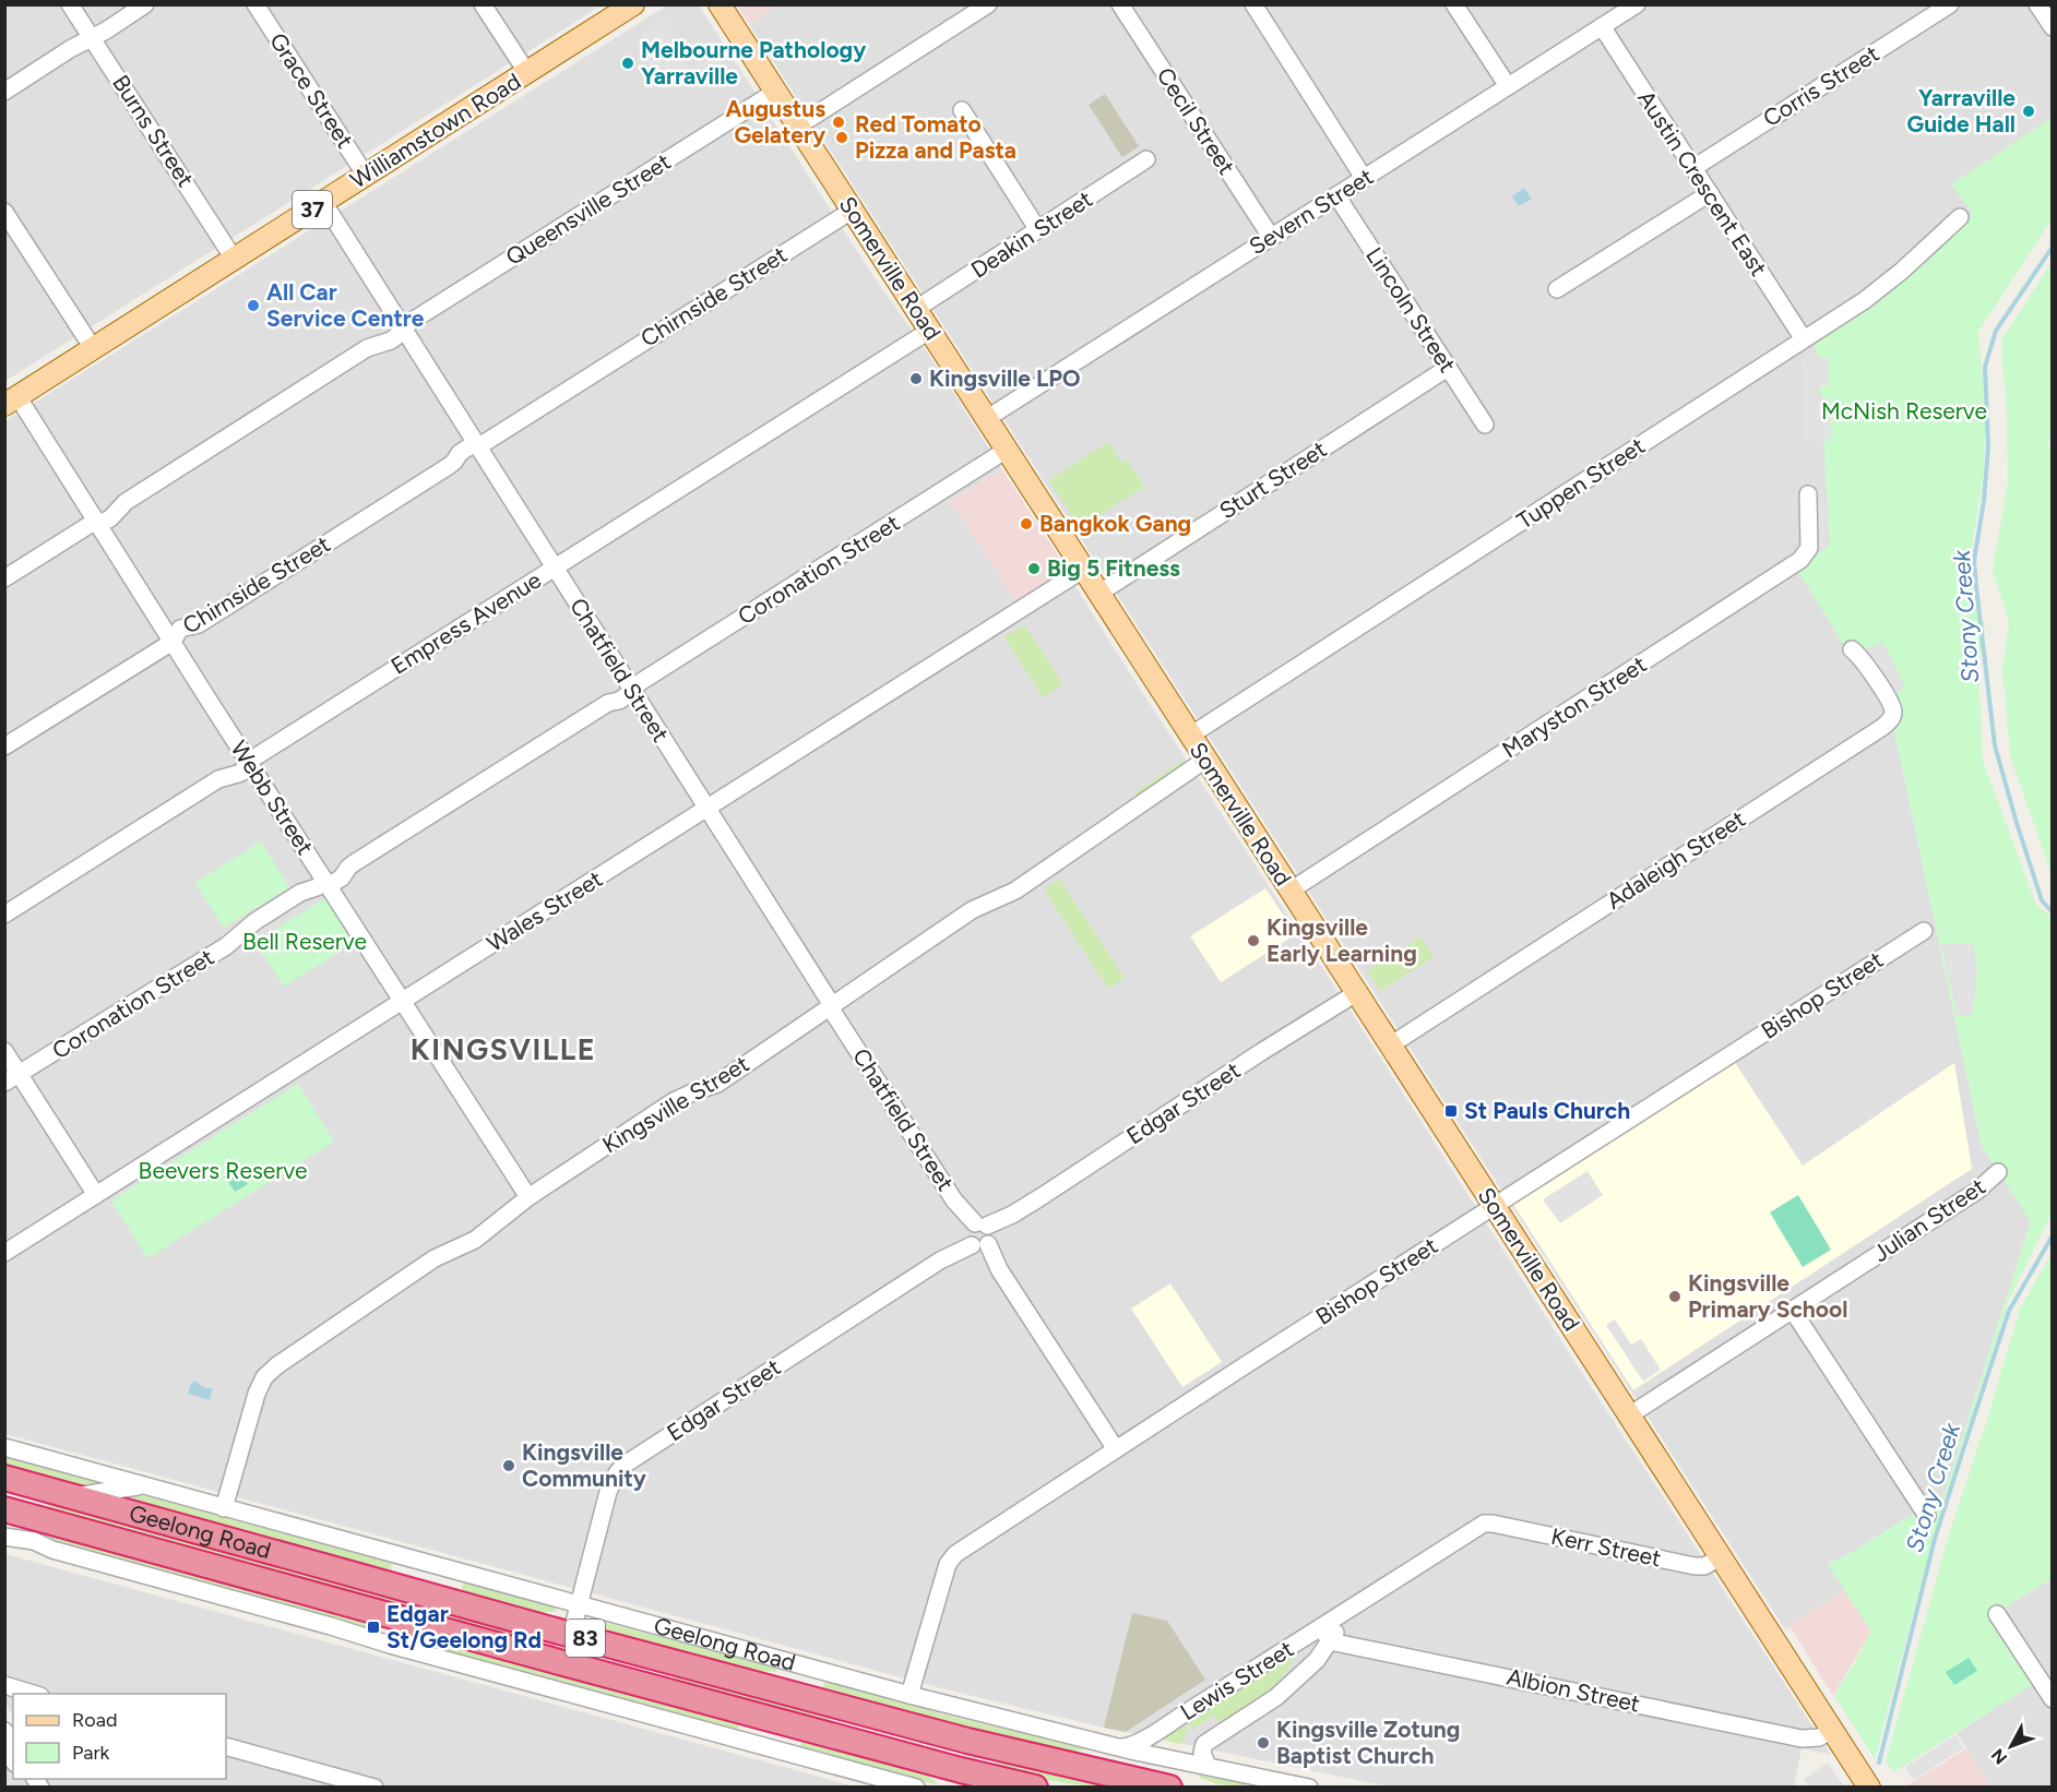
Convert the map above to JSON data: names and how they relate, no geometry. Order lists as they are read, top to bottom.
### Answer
{
  "streets": {
    "highway": ["Geelong Road", "83"],
    "main road": ["Williamstown Road", "37", "Somerville Road"],
    "street": [
      "Corris Street",
      "Grace Street",
      "Cecil Street",
      "Burns Street",
      "Austin Crescent East",
      "Queensville Street",
      "Severn Street",
      "Deakin Street",
      "Chirnside Street",
      "Lincoln Street",
      "Sturt Street",
      "Tuppen Street",
      "Coronation Street",
      "Empress Avenue",
      "Chatfield Street",
      "Maryston Street",
      "Webb Street",
      "Adaleigh Street",
      "Wales Street",
      "Bishop Street",
      "Edgar Street",
      "Kingsville Street",
      "Julian Street",
      "Kerr Street",
      "Lewis Street",
      "Albion Street"
    ]
  },
  "crossings": [
    ["Corris Street", "Austin Crescent East"],
    ["Grace Street", "Williamstown Road"],
    ["Cecil Street", "Severn Street"],
    ["Burns Street", "Williamstown Road"],
    ["Williamstown Road", "Chatfield Street"],
    ["Williamstown Road", "Webb Street"],
    ["Austin Crescent East", "Severn Street"],
    ["Austin Crescent East", "Tuppen Street"],
    ["Queensville Street", "Somerville Road"],
    ["Queensville Street", "Chatfield Street"],
    ["Queensville Street", "Webb Street"],
    ["Severn Street", "Somerville Road"],
    ["Severn Street", "Lincoln Street"],
    ["Deakin Street", "Somerville Road"],
    ["Somerville Road", "Chirnside Street"],
    ["Somerville Road", "Sturt Street"],
    ["Somerville Road", "Tuppen Street"],
    ["Somerville Road", "Coronation Street"],
    ["Somerville Road", "Empress Avenue"],
    ["Somerville Road", "Maryston Street"],
    ["Somerville Road", "Adaleigh Street"],
    ["Somerville Road", "Wales Street"],
    ["Somerville Road", "Bishop Street"],
    ["Somerville Road", "Edgar Street"],
    ["Somerville Road", "Kingsville Street"],
    ["Somerville Road", "Julian Street"],
    ["Somerville Road", "Kerr Street"],
    ["Somerville Road", "Albion Street"],
    ["Chirnside Street", "Chatfield Street"],
    ["Chirnside Street", "Webb Street"],
    ["Lincoln Street", "Sturt Street"],
    ["Coronation Street", "Chatfield Street"],
    ["Coronation Street", "Webb Street"],
    ["Empress Avenue", "Chatfield Street"],
    ["Empress Avenue", "Webb Street"],
    ["Chatfield Street", "Wales Street"],
    ["Chatfield Street", "Bishop Street"],
    ["Chatfield Street", "Edgar Street"],
    ["Chatfield Street", "Kingsville Street"],
    ["Webb Street", "Wales Street"],
    ["Webb Street", "Kingsville Street"],
    ["Bishop Street", "Geelong Road"],
    ["Edgar Street", "Geelong Road"],
    ["Kingsville Street", "Geelong Road"],
    ["Geelong Road", "Lewis Street"],
    ["Kerr Street", "Lewis Street"],
    ["Lewis Street", "Albion Street"]
  ],
  "districts": ["KINGSVILLE"],
  "water": ["Stony Creek"],
  "parks": ["McNish Reserve", "Bell Reserve", "Beevers Reserve"],
  "places": {
    "other": [
      "Melbourne Pathology Yarraville",
      "Yarraville Guide Hall",
      "Augustus Gelatery",
      "Red Tomato Pizza and Pasta",
      "All Car Service Centre",
      "Kingsville LPO",
      "Bangkok Gang",
      "Big 5 Fitness",
      "Kingsville Early Learning",
      "Kingsville Primary School",
      "Kingsville Community",
      "Kingsville Zotung Baptist Church"
    ],
    "transit": ["St Pauls Church", "Edgar St/Geelong Rd"]
  },
  "legend": ["Road", "Park"],
  "north": "bottom left"
}
